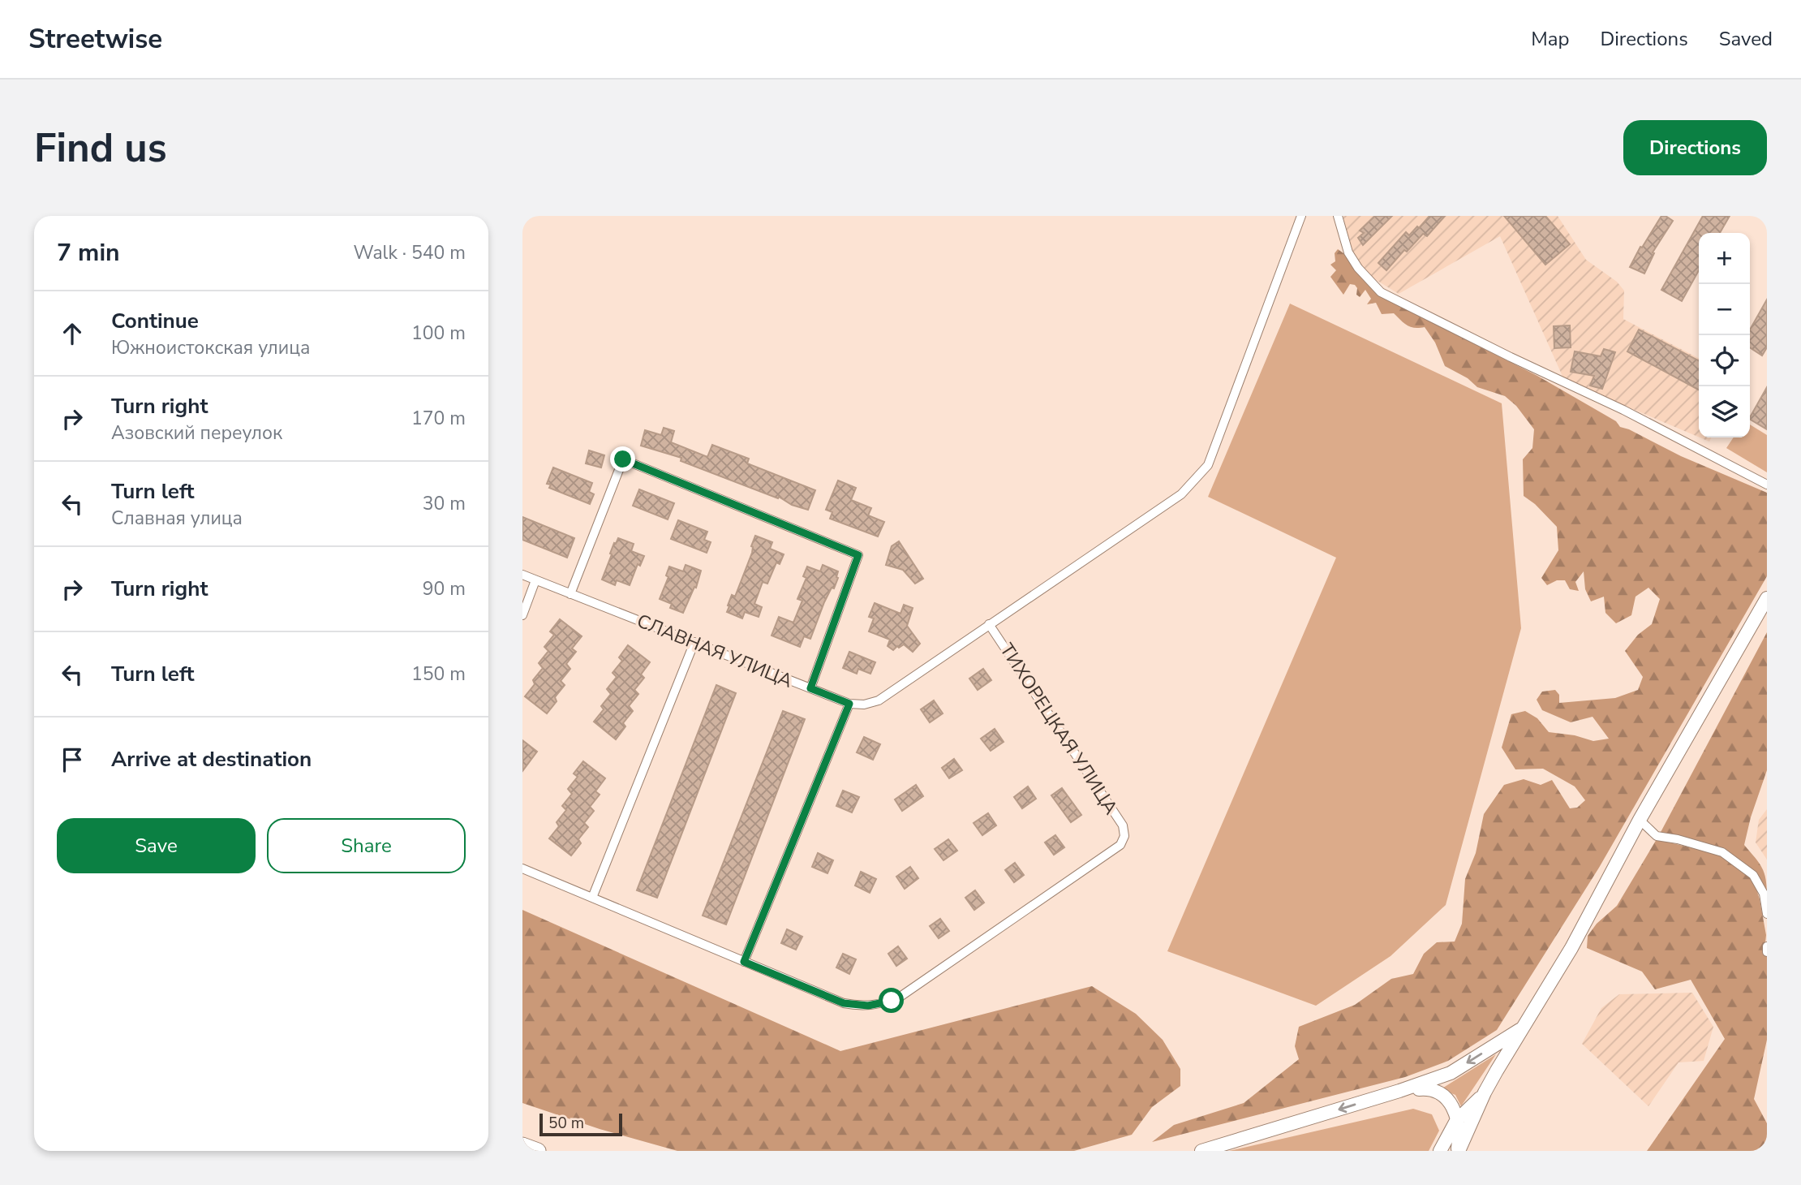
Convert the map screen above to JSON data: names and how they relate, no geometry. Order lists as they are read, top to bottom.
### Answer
{
  "streets": {
    "street": ["СЛАВНАЯ УЛИЦА", "ТИХОРЕЦКАЯ УЛИЦА"]
  },
  "crossings": [
    ["СЛАВНАЯ УЛИЦА", "ТИХОРЕЦКАЯ УЛИЦА"]
  ],
  "scale_bar": "50 m",
  "page": {
    "header": "Streetwise",
    "nav": ["Map", "Directions", "Saved"],
    "buttons": [
      "Directions",
      ["Save", "Share"]
    ],
    "title": "Find us",
    "heading": ["7 min", "Walk · 540 m"],
    "map_buttons": ["+", "−"],
    "list": [
      ["Continue", "Южноистокская улица", "100 m"],
      ["Turn right", "Азовский переулок", "170 m"],
      ["Turn left", "Славная улица", "30 m"],
      ["Turn right", "90 m"],
      ["Turn left", "150 m"],
      "Arrive at destination"
    ],
    "scale": "50 m"
  }
}
